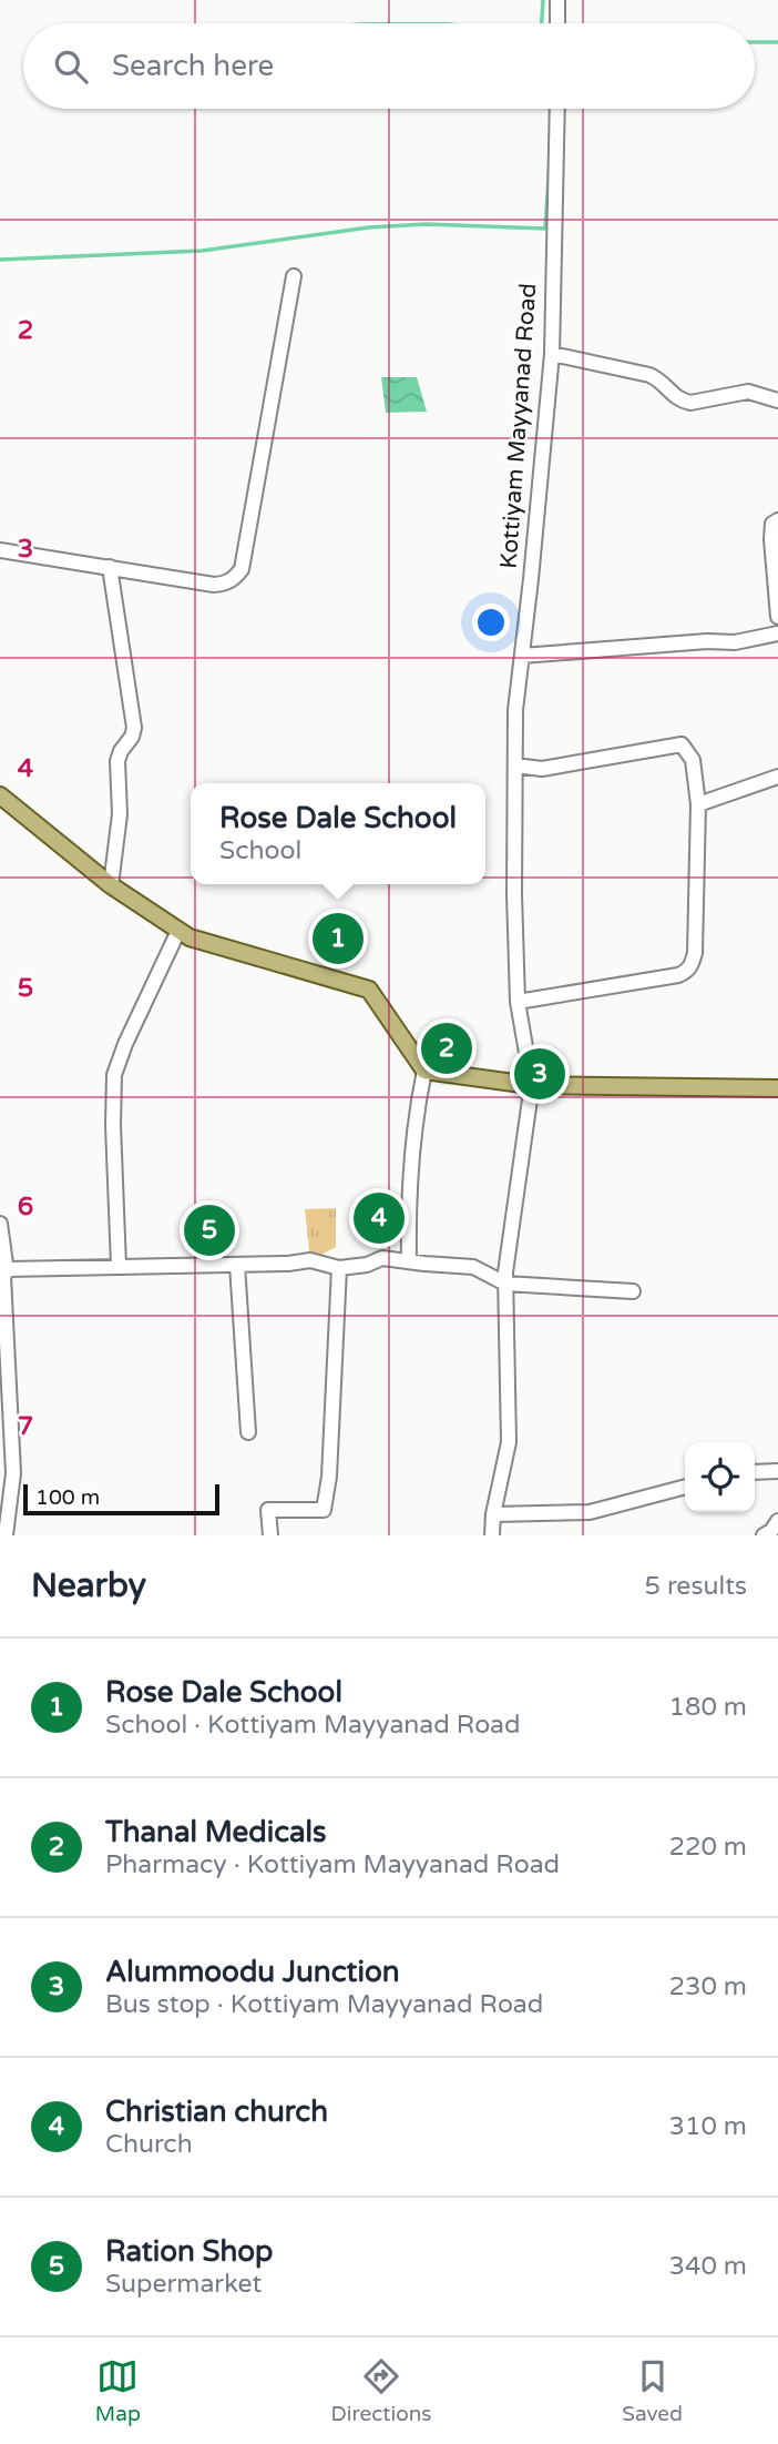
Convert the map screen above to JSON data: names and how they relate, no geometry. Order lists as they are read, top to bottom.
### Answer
{
  "streets": {
    "street": ["Kottiyam Mayyanad Road"]
  },
  "scale_bar": "100 m",
  "page": {
    "search": "Search here",
    "popup": ["Rose Dale School", "School"],
    "pins": [
      "1",
      "2",
      "3",
      "4",
      "5"
    ],
    "scale": "100 m",
    "heading": ["Nearby", "5 results"],
    "list": [
      {
        "mark": "1",
        "name": "Rose Dale School",
        "note": "School · Kottiyam Mayyanad Road",
        "value": "180 m"
      },
      {
        "mark": "2",
        "name": "Thanal Medicals",
        "note": "Pharmacy · Kottiyam Mayyanad Road",
        "value": "220 m"
      },
      {
        "mark": "3",
        "name": "Alummoodu Junction",
        "note": "Bus stop · Kottiyam Mayyanad Road",
        "value": "230 m"
      },
      {
        "mark": "4",
        "name": "Christian church",
        "note": "Church",
        "value": "310 m"
      },
      {
        "mark": "5",
        "name": "Ration Shop",
        "note": "Supermarket",
        "value": "340 m"
      }
    ],
    "nav": ["Map", "Directions", "Saved"]
  },
  "grid": {
    "rows": [
      "2",
      "3",
      "4",
      "5",
      "6",
      "7"
    ]
  }
}
